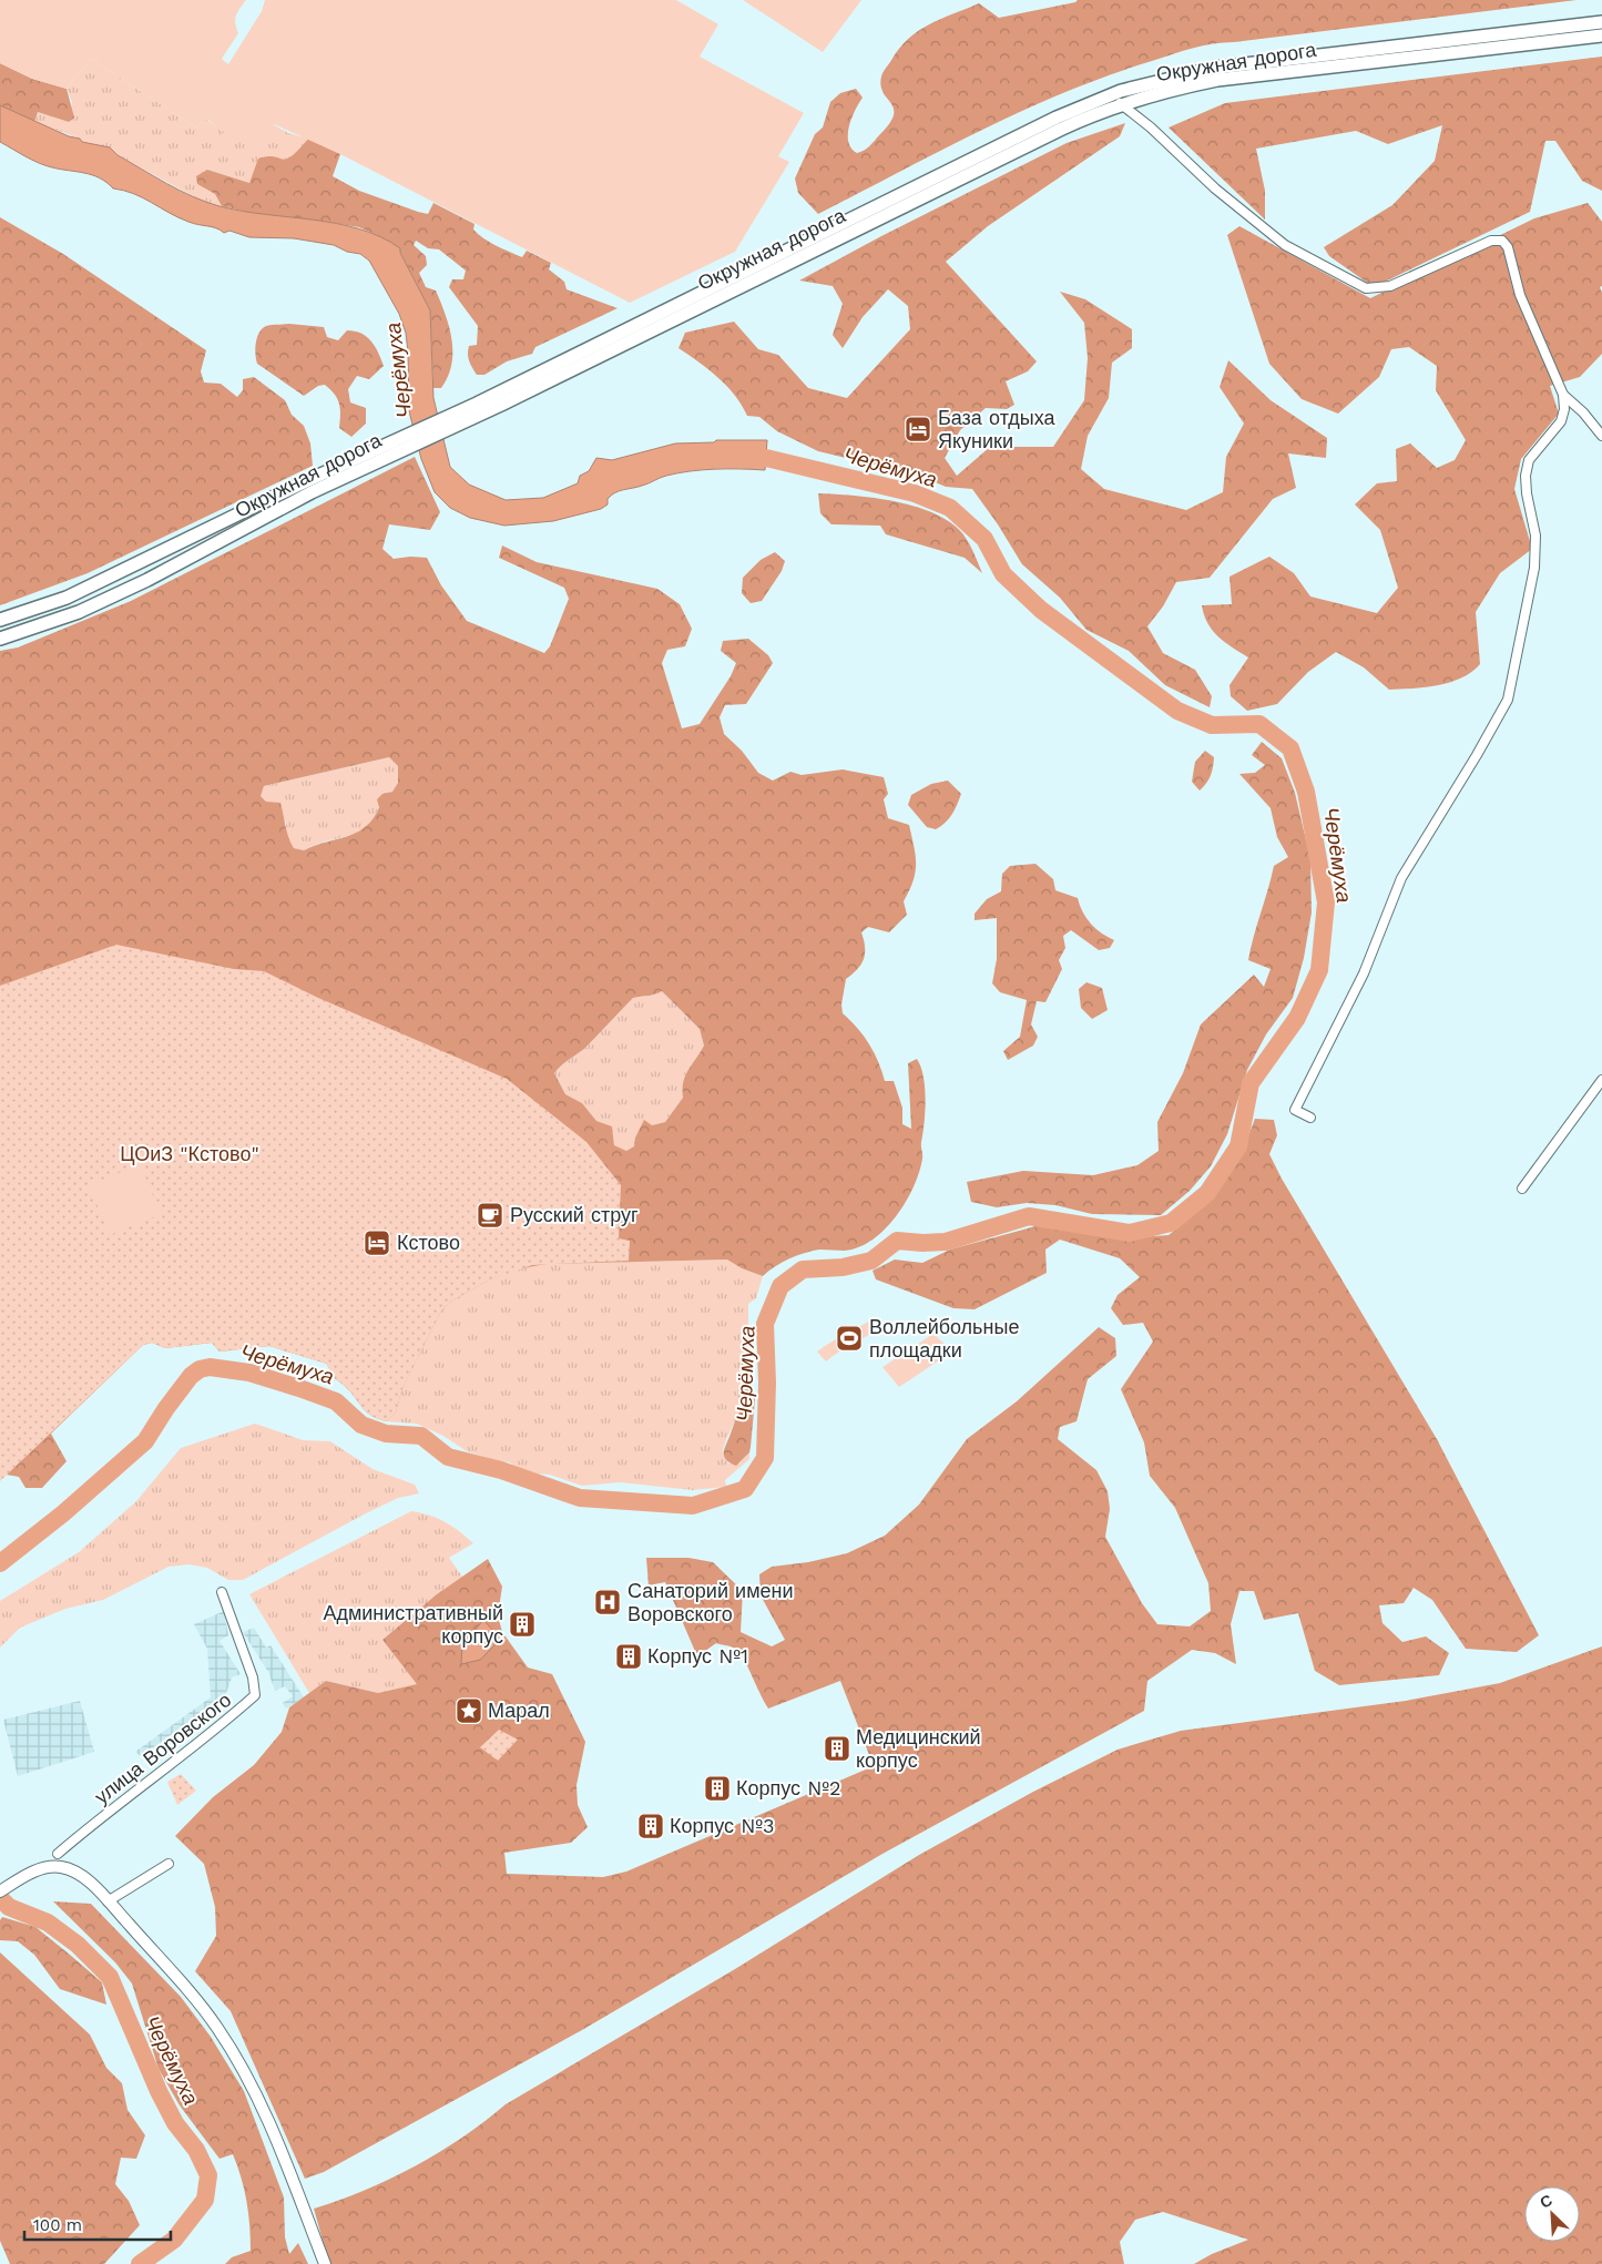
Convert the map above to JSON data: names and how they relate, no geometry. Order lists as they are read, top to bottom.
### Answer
{
  "streets": {
    "main road": ["Окружная дорога"],
    "street": ["улица Воровского"]
  },
  "water": ["Черёмуха"],
  "parks": ["ЦОиЗ \"Кстово\""],
  "places": {
    "hotel": ["База отдыха Якуники", "Кстово"],
    "cafe": ["Русский струг"],
    "sports": ["Воллейбольные площадки"],
    "hospital": ["Санаторий имени Воровского"],
    "building": [
      "Административный корпус",
      "Корпус №1",
      "Медицинский корпус",
      "Корпус №2",
      "Корпус №3"
    ],
    "place": ["Марал"]
  },
  "scale_bar": "100 m",
  "north": "top left"
}
